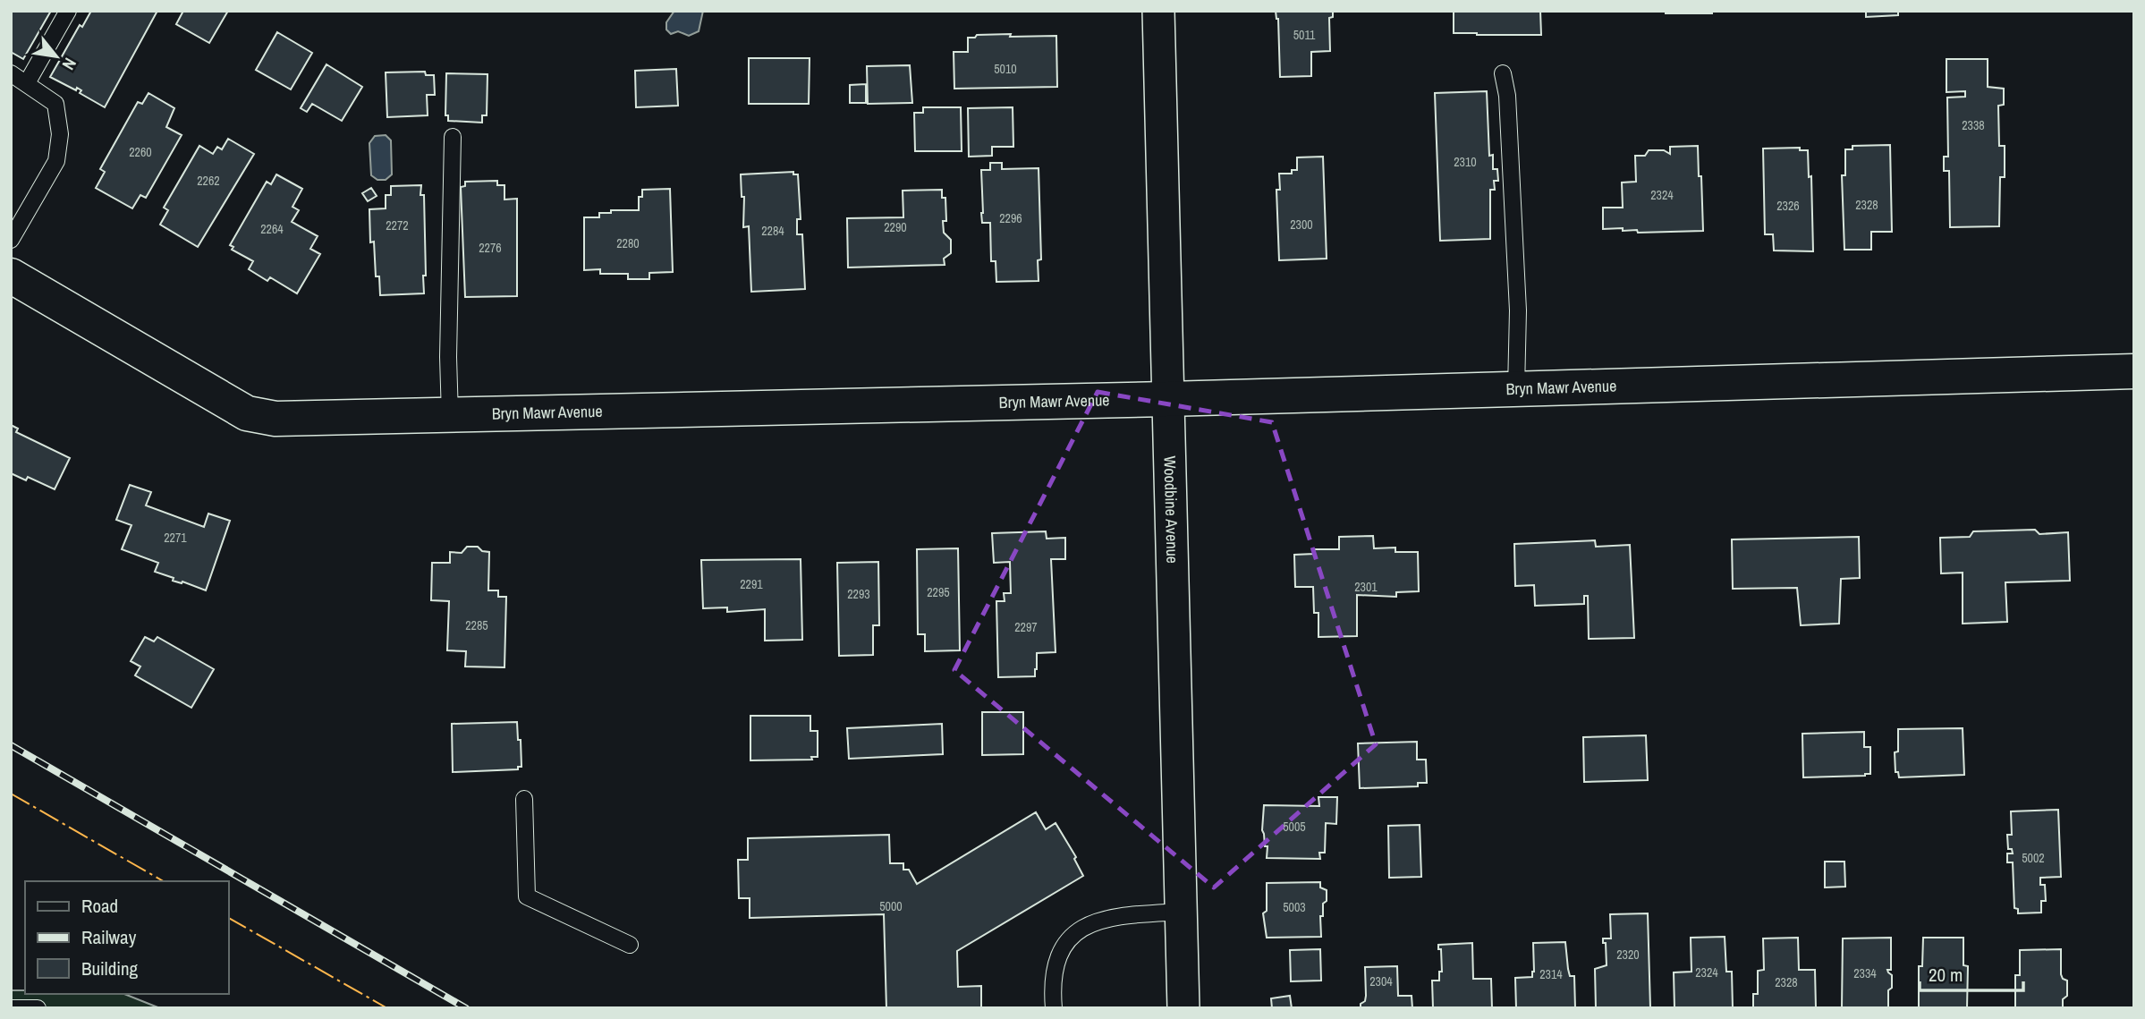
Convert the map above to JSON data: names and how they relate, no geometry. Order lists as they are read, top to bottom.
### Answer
{
  "streets": {
    "street": ["Bryn Mawr Avenue", "Woodbine Avenue"]
  },
  "crossings": [
    ["Bryn Mawr Avenue", "Woodbine Avenue"]
  ],
  "house_numbers": [
    "5011",
    "5010",
    "2338",
    "2260",
    "2310",
    "2262",
    "2324",
    "2328",
    "2326",
    "2296",
    "2300",
    "2272",
    "2290",
    "2264",
    "2284",
    "2280",
    "2276",
    "2271",
    "2291",
    "2301",
    "2295",
    "2293",
    "2285",
    "2297",
    "5005",
    "5002",
    "5000",
    "5003",
    "2320",
    "2324",
    "2334",
    "2314",
    "2304",
    "2328"
  ],
  "legend": ["Road", "Railway", "Building"],
  "scale_bar": "20 m",
  "north": "bottom right"
}
